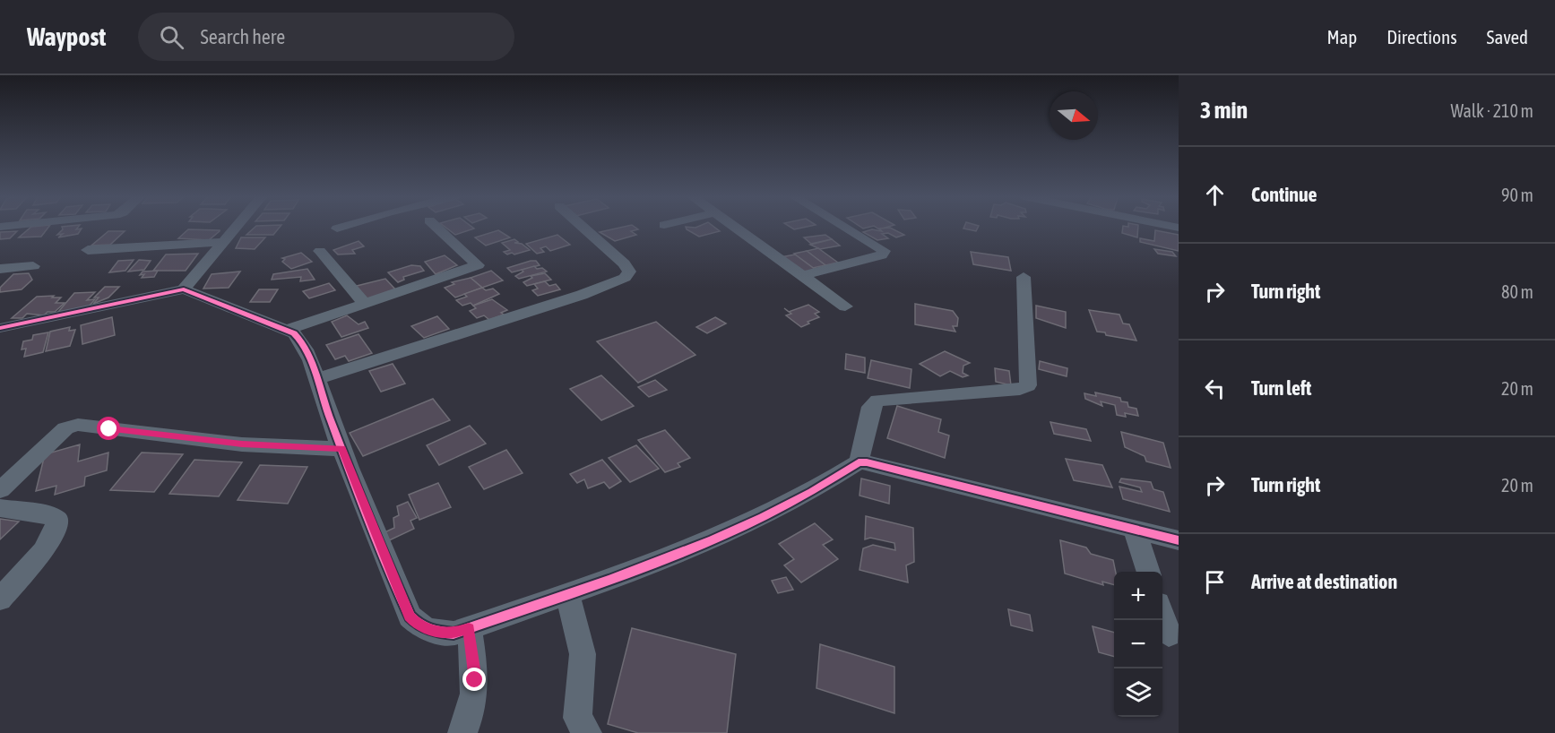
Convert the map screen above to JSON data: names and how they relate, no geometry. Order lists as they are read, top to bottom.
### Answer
{
  "north": "right",
  "page": {
    "header": "Waypost",
    "search": "Search here",
    "nav": ["Map", "Directions", "Saved"],
    "heading": ["3 min", "Walk · 210 m"],
    "list": [
      ["Continue", "90 m"],
      ["Turn right", "80 m"],
      ["Turn left", "20 m"],
      ["Turn right", "20 m"],
      "Arrive at destination"
    ],
    "map_buttons": ["+", "−"]
  }
}
